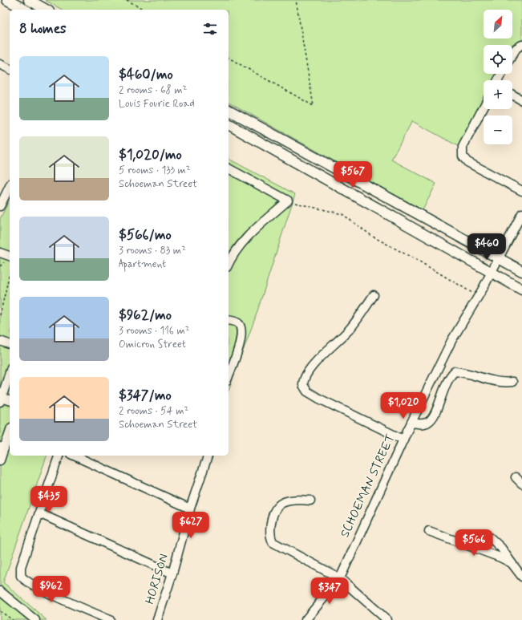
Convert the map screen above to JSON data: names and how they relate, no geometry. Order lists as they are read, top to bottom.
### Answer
{
  "streets": {
    "street": ["SCHOEMAN STREET", "HORISON"]
  },
  "north": "top right",
  "page": {
    "map_buttons": ["+", "−"],
    "heading": "8 homes",
    "list": [
      {
        "name": "$460/mo",
        "note": "2 rooms · 68 m² · Louis Fourie Road"
      },
      {
        "name": "$1,020/mo",
        "note": "5 rooms · 133 m² · Schoeman Street"
      },
      {
        "name": "$566/mo",
        "note": "3 rooms · 83 m² · Apartment"
      },
      {
        "name": "$962/mo",
        "note": "3 rooms · 116 m² · Omicron Street"
      },
      {
        "name": "$347/mo",
        "note": "2 rooms · 54 m² · Schoeman Street"
      }
    ],
    "price": [
      "$567",
      "$460",
      "$1,020",
      "$435",
      "$627",
      "$566",
      "$962",
      "$347"
    ]
  }
}
